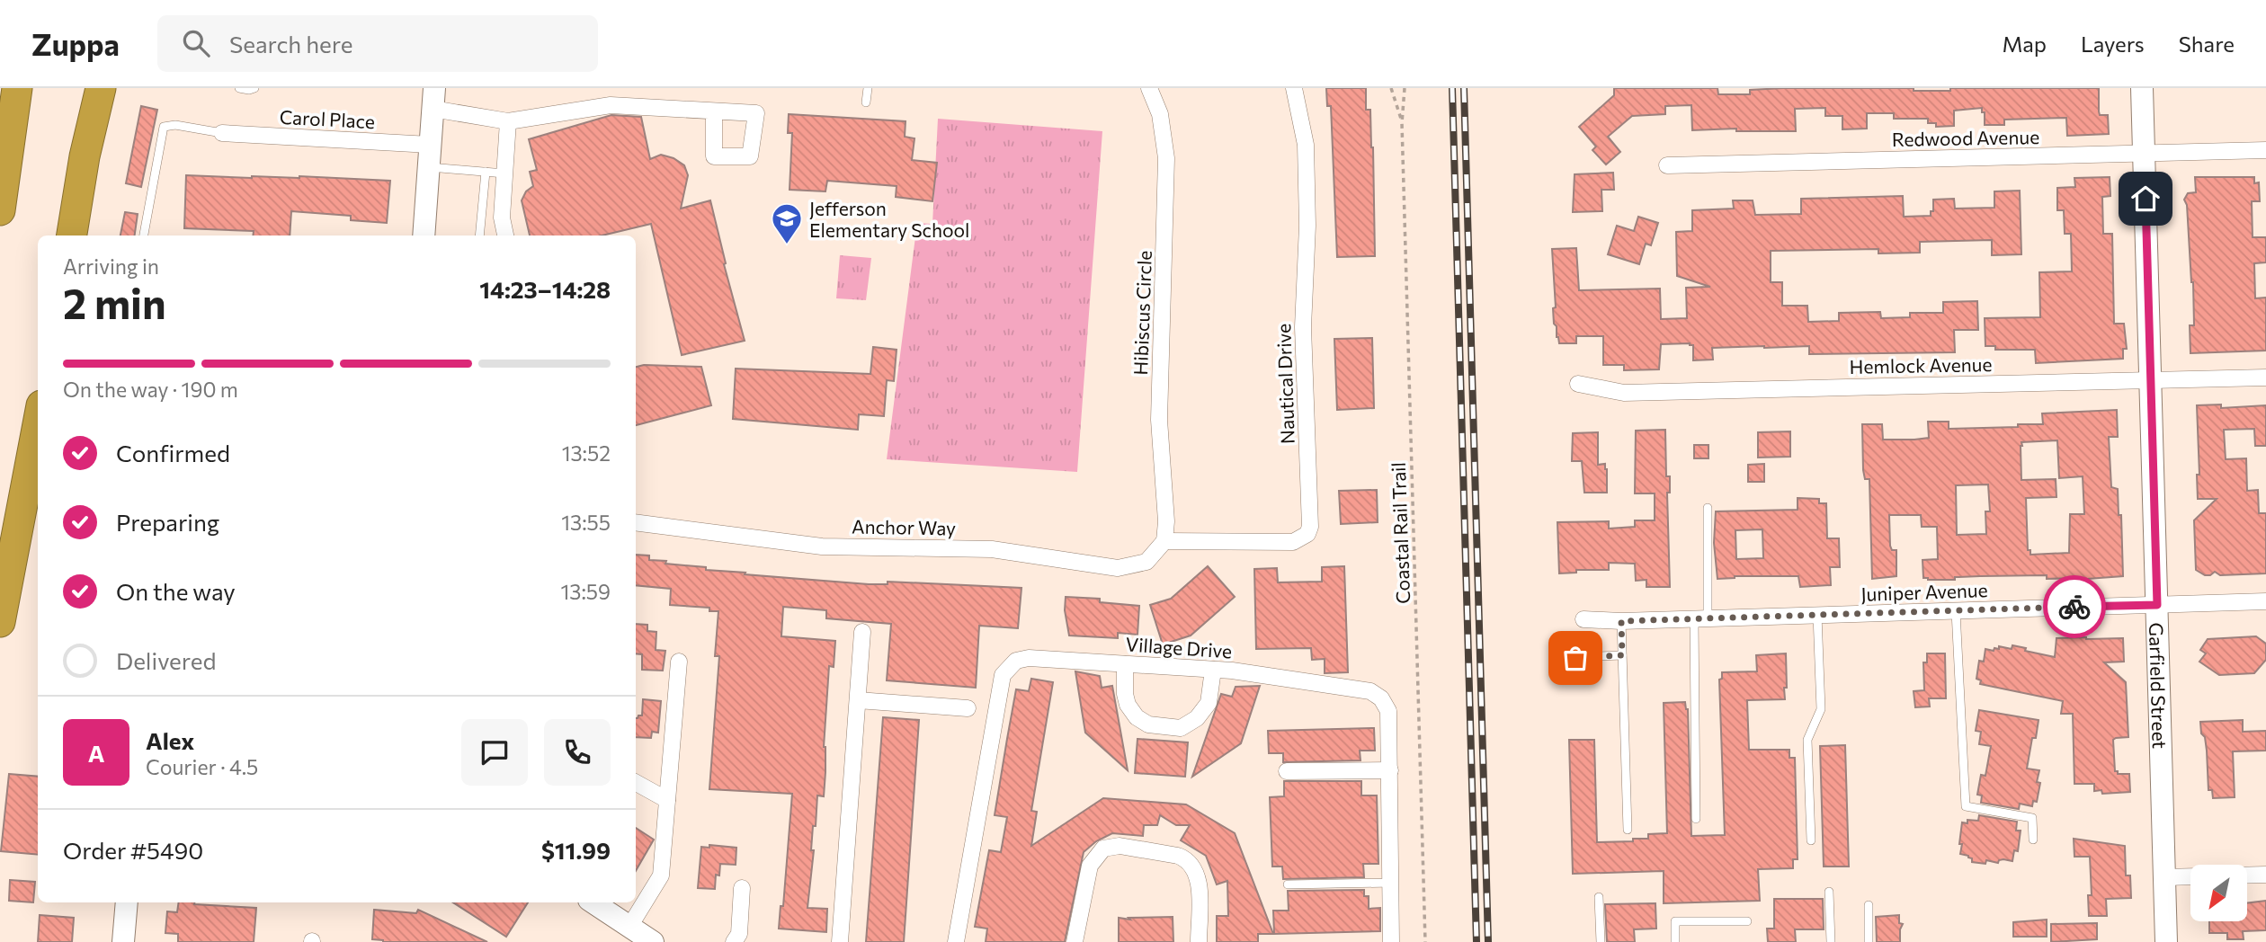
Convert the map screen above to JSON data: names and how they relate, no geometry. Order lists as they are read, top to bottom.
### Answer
{
  "streets": {
    "street": [
      "Carol Place",
      "Redwood Avenue",
      "Hibiscus Circle",
      "Hemlock Avenue",
      "Nautical Drive",
      "Anchor Way",
      "Juniper Avenue",
      "Village Drive",
      "Garfield Street"
    ],
    "path": ["Coastal Rail Trail"]
  },
  "crossings": [
    ["Redwood Avenue", "Garfield Street"],
    ["Hibiscus Circle", "Nautical Drive"],
    ["Hibiscus Circle", "Anchor Way"],
    ["Hemlock Avenue", "Garfield Street"],
    ["Nautical Drive", "Anchor Way"],
    ["Juniper Avenue", "Garfield Street"]
  ],
  "places": {
    "school or university": ["Jefferson Elementary School"]
  },
  "north": "bottom left",
  "page": {
    "header": "Zuppa",
    "search": "Search here",
    "nav": ["Map", "Layers", "Share"],
    "heading": ["2 min", "Arriving in", "14:23–14:28"],
    "panel": [
      "Alex",
      "Courier · 4.5",
      "Order #5490",
      "$11.99"
    ],
    "bar": "On the way · 190 m",
    "list": [
      ["Confirmed", "13:52"],
      ["Preparing", "13:55"],
      ["On the way", "13:59"],
      "Delivered"
    ],
    "round": "A"
  }
}
